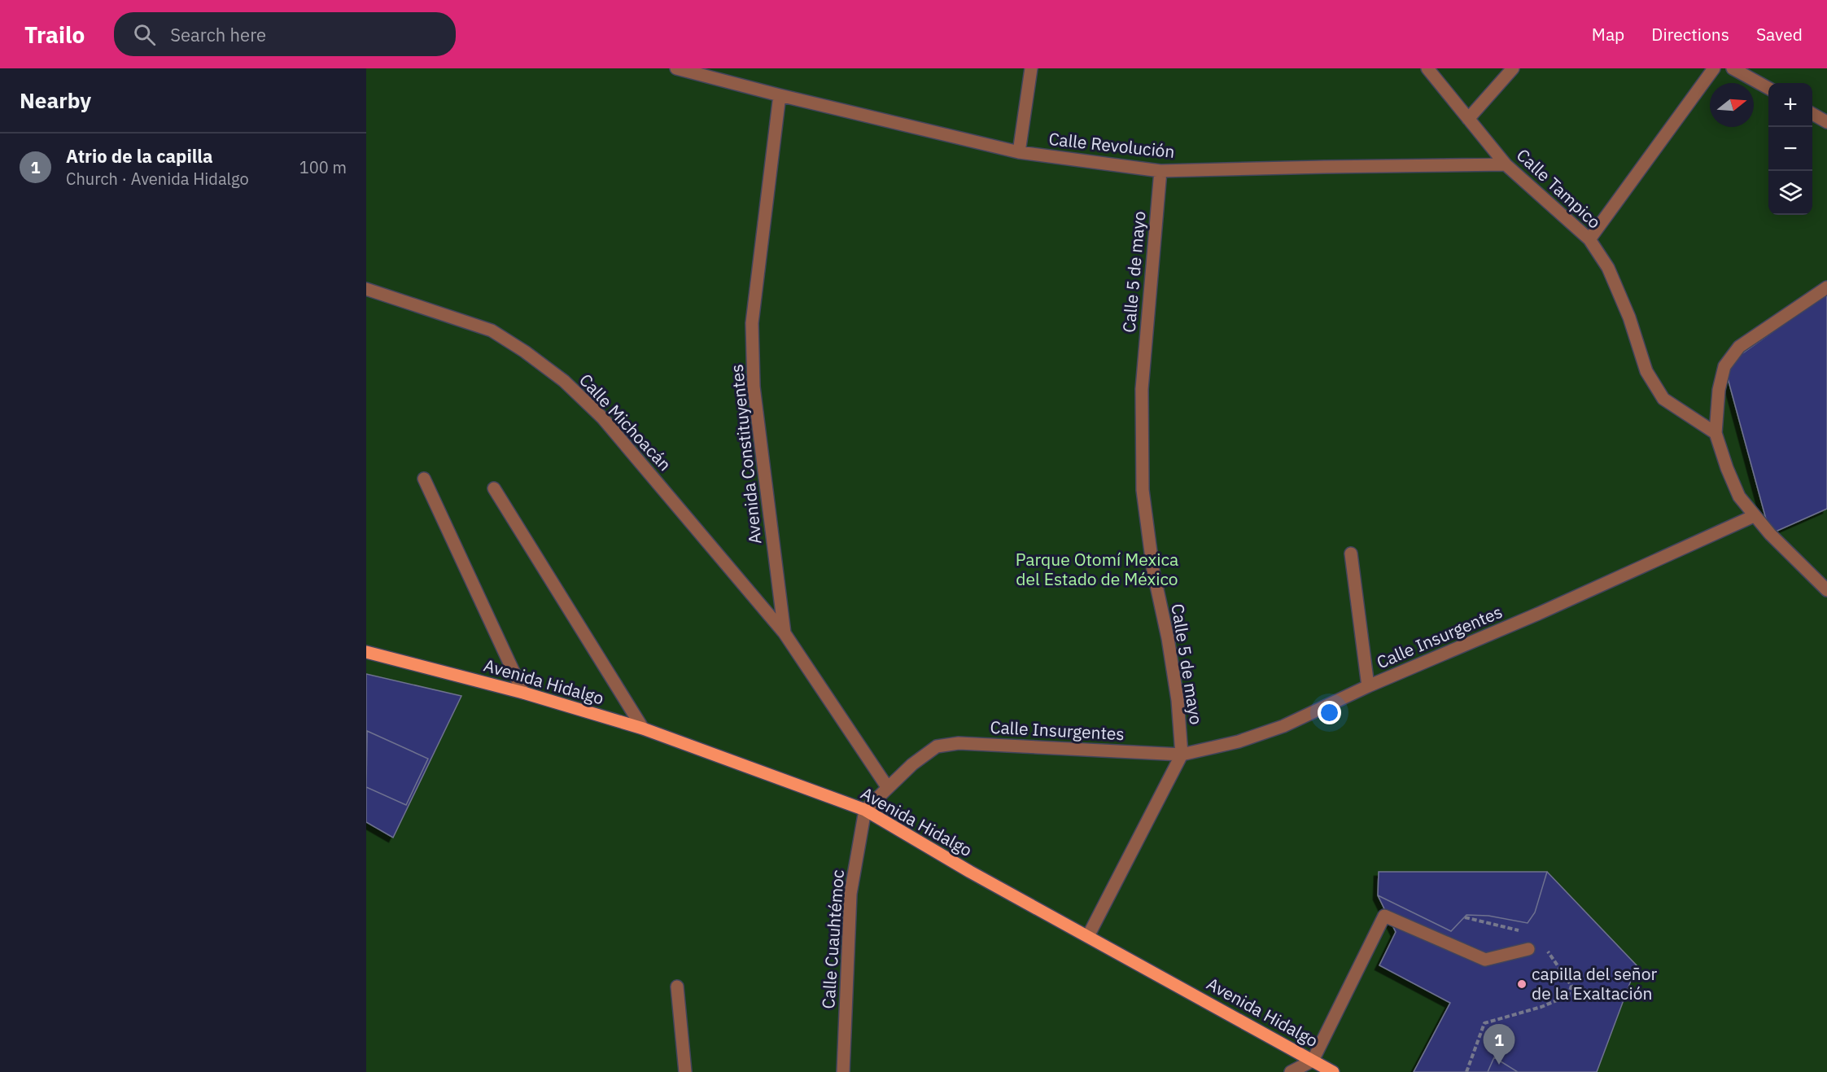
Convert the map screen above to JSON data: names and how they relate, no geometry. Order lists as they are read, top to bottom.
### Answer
{
  "streets": {
    "main road": ["Avenida Hidalgo"],
    "street": [
      "Calle Revolución",
      "Calle Tampico",
      "Calle 5 de mayo",
      "Calle Michoacán",
      "Avenida Constituyentes",
      "Calle Insurgentes",
      "Calle Cuauhtémoc"
    ]
  },
  "crossings": [
    ["Calle Revolución", "Calle Tampico"],
    ["Calle Revolución", "Calle 5 de mayo"],
    ["Calle Revolución", "Avenida Constituyentes"],
    ["Calle 5 de mayo", "Calle Insurgentes"],
    ["Calle Michoacán", "Avenida Constituyentes"],
    ["Avenida Constituyentes", "Calle Insurgentes"],
    ["Calle Insurgentes", "Avenida Hidalgo"],
    ["Calle Insurgentes", "Calle Cuauhtémoc"],
    ["Avenida Hidalgo", "Calle Cuauhtémoc"]
  ],
  "parks": ["Parque Otomí Mexica del Estado de México"],
  "places": ["capilla del señor de la Exaltación"],
  "north": "right",
  "page": {
    "header": "Trailo",
    "search": "Search here",
    "nav": ["Map", "Directions", "Saved"],
    "heading": "Nearby",
    "map_buttons": ["+", "−"],
    "list": [
      {
        "mark": "1",
        "name": "Atrio de la capilla",
        "note": "Church · Avenida Hidalgo",
        "value": "100 m"
      }
    ],
    "pins": "1"
  }
}
